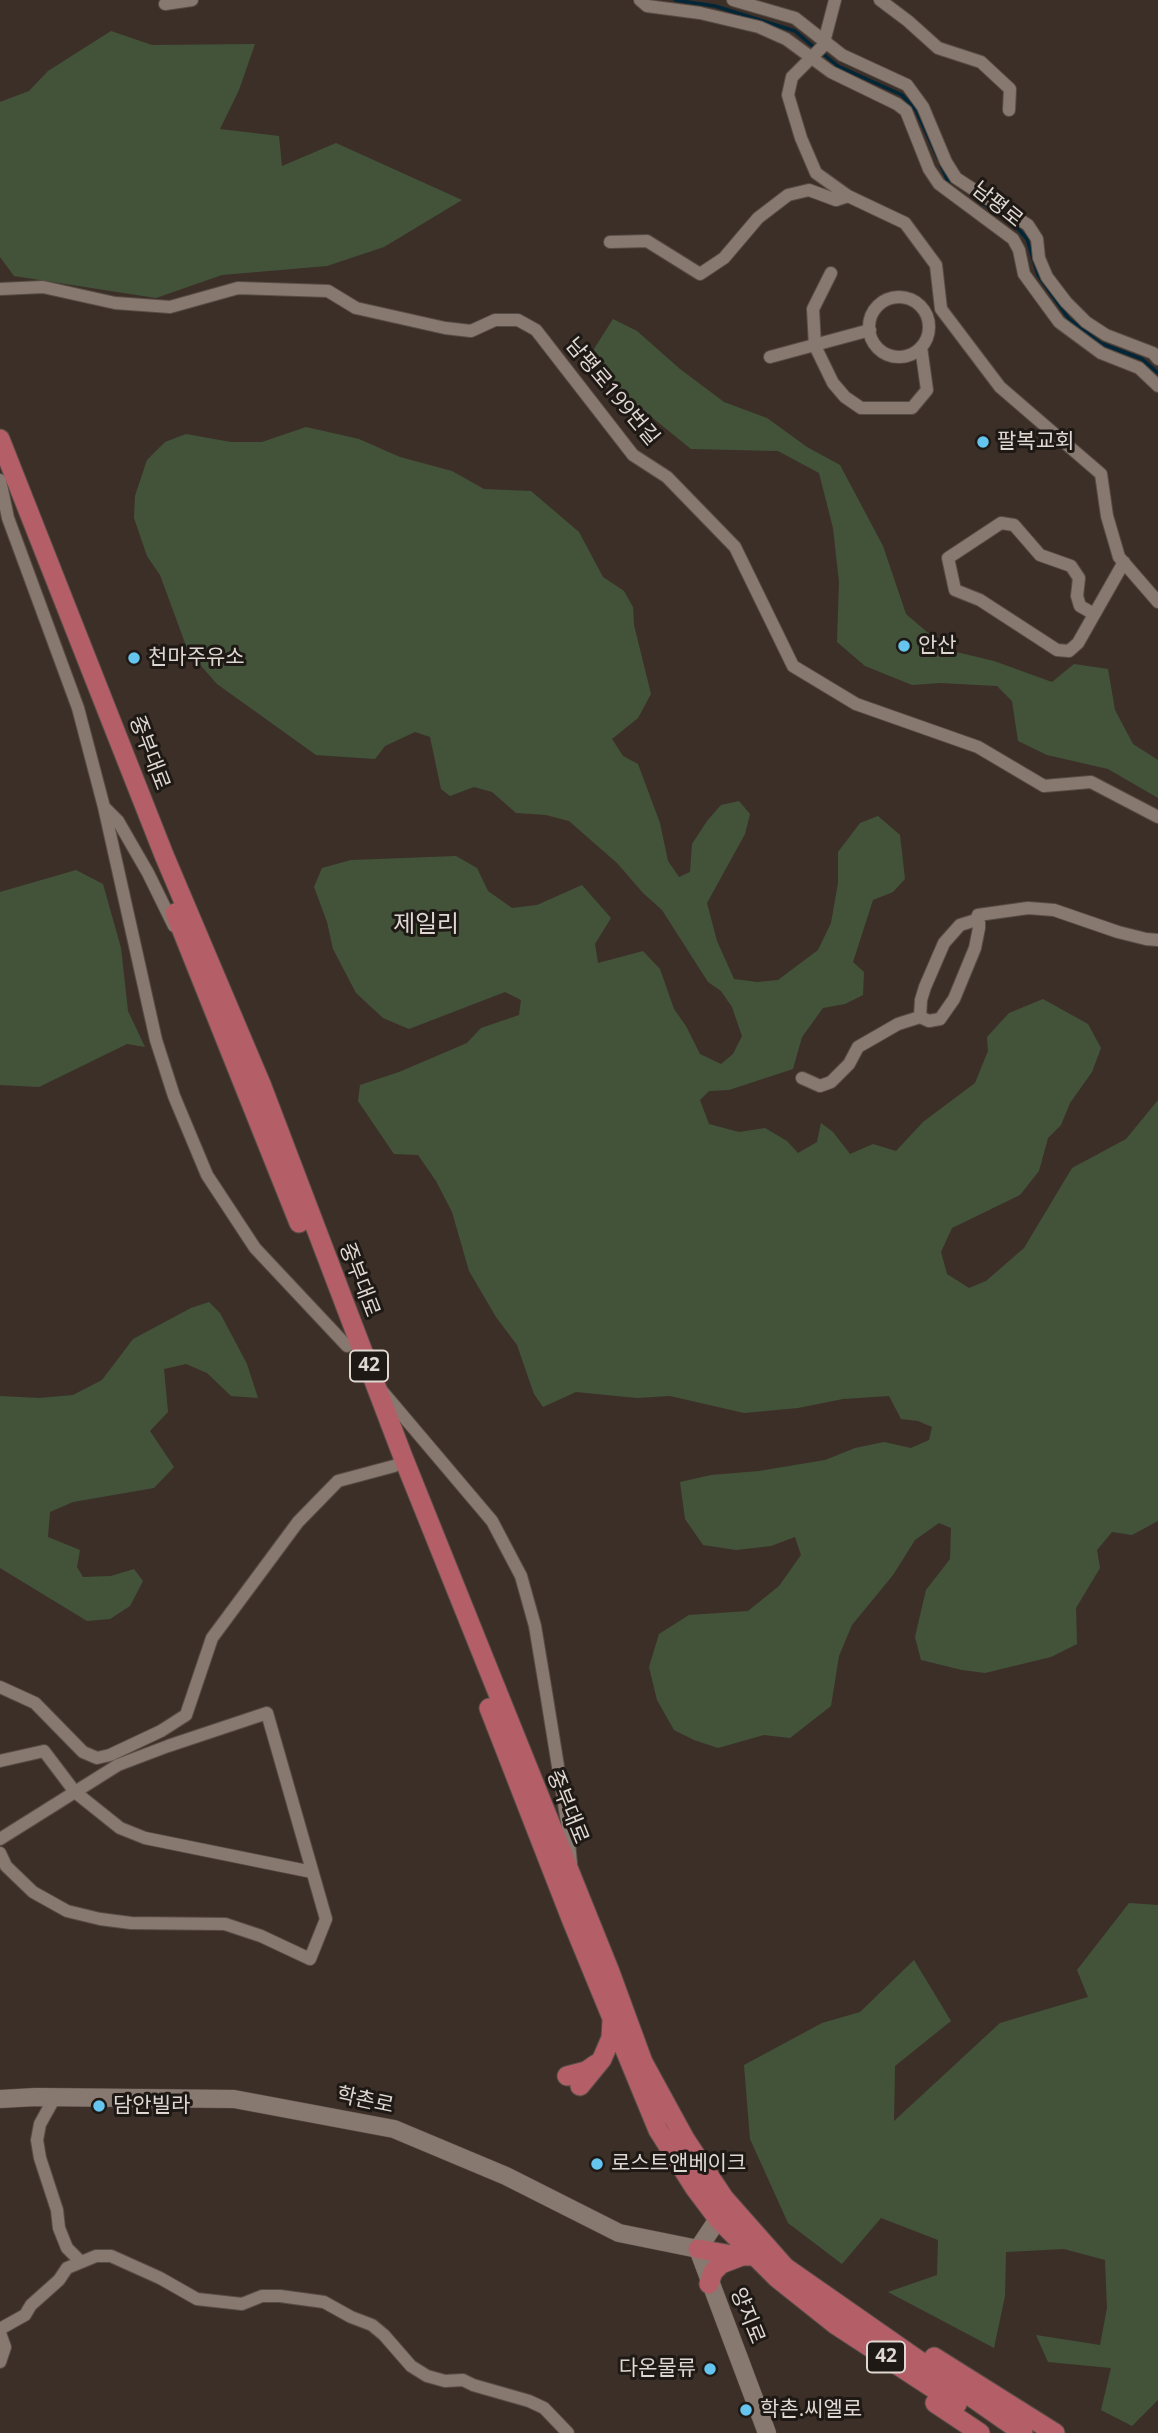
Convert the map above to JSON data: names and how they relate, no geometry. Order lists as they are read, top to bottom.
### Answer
{
  "streets": {
    "main road": ["중부대로", "42"],
    "street": [
      "남평로",
      "남평로199번길",
      "학촌로",
      "양지로"
    ]
  },
  "crossings": [
    ["중부대로", "42"],
    ["학촌로", "양지로"]
  ],
  "districts": ["제일리"],
  "places": [
    "팔복교회",
    "안산",
    "천마주유소",
    "담안빌라",
    "로스트앤베이크",
    "다온물류",
    "학촌.씨엘로"
  ]
}
